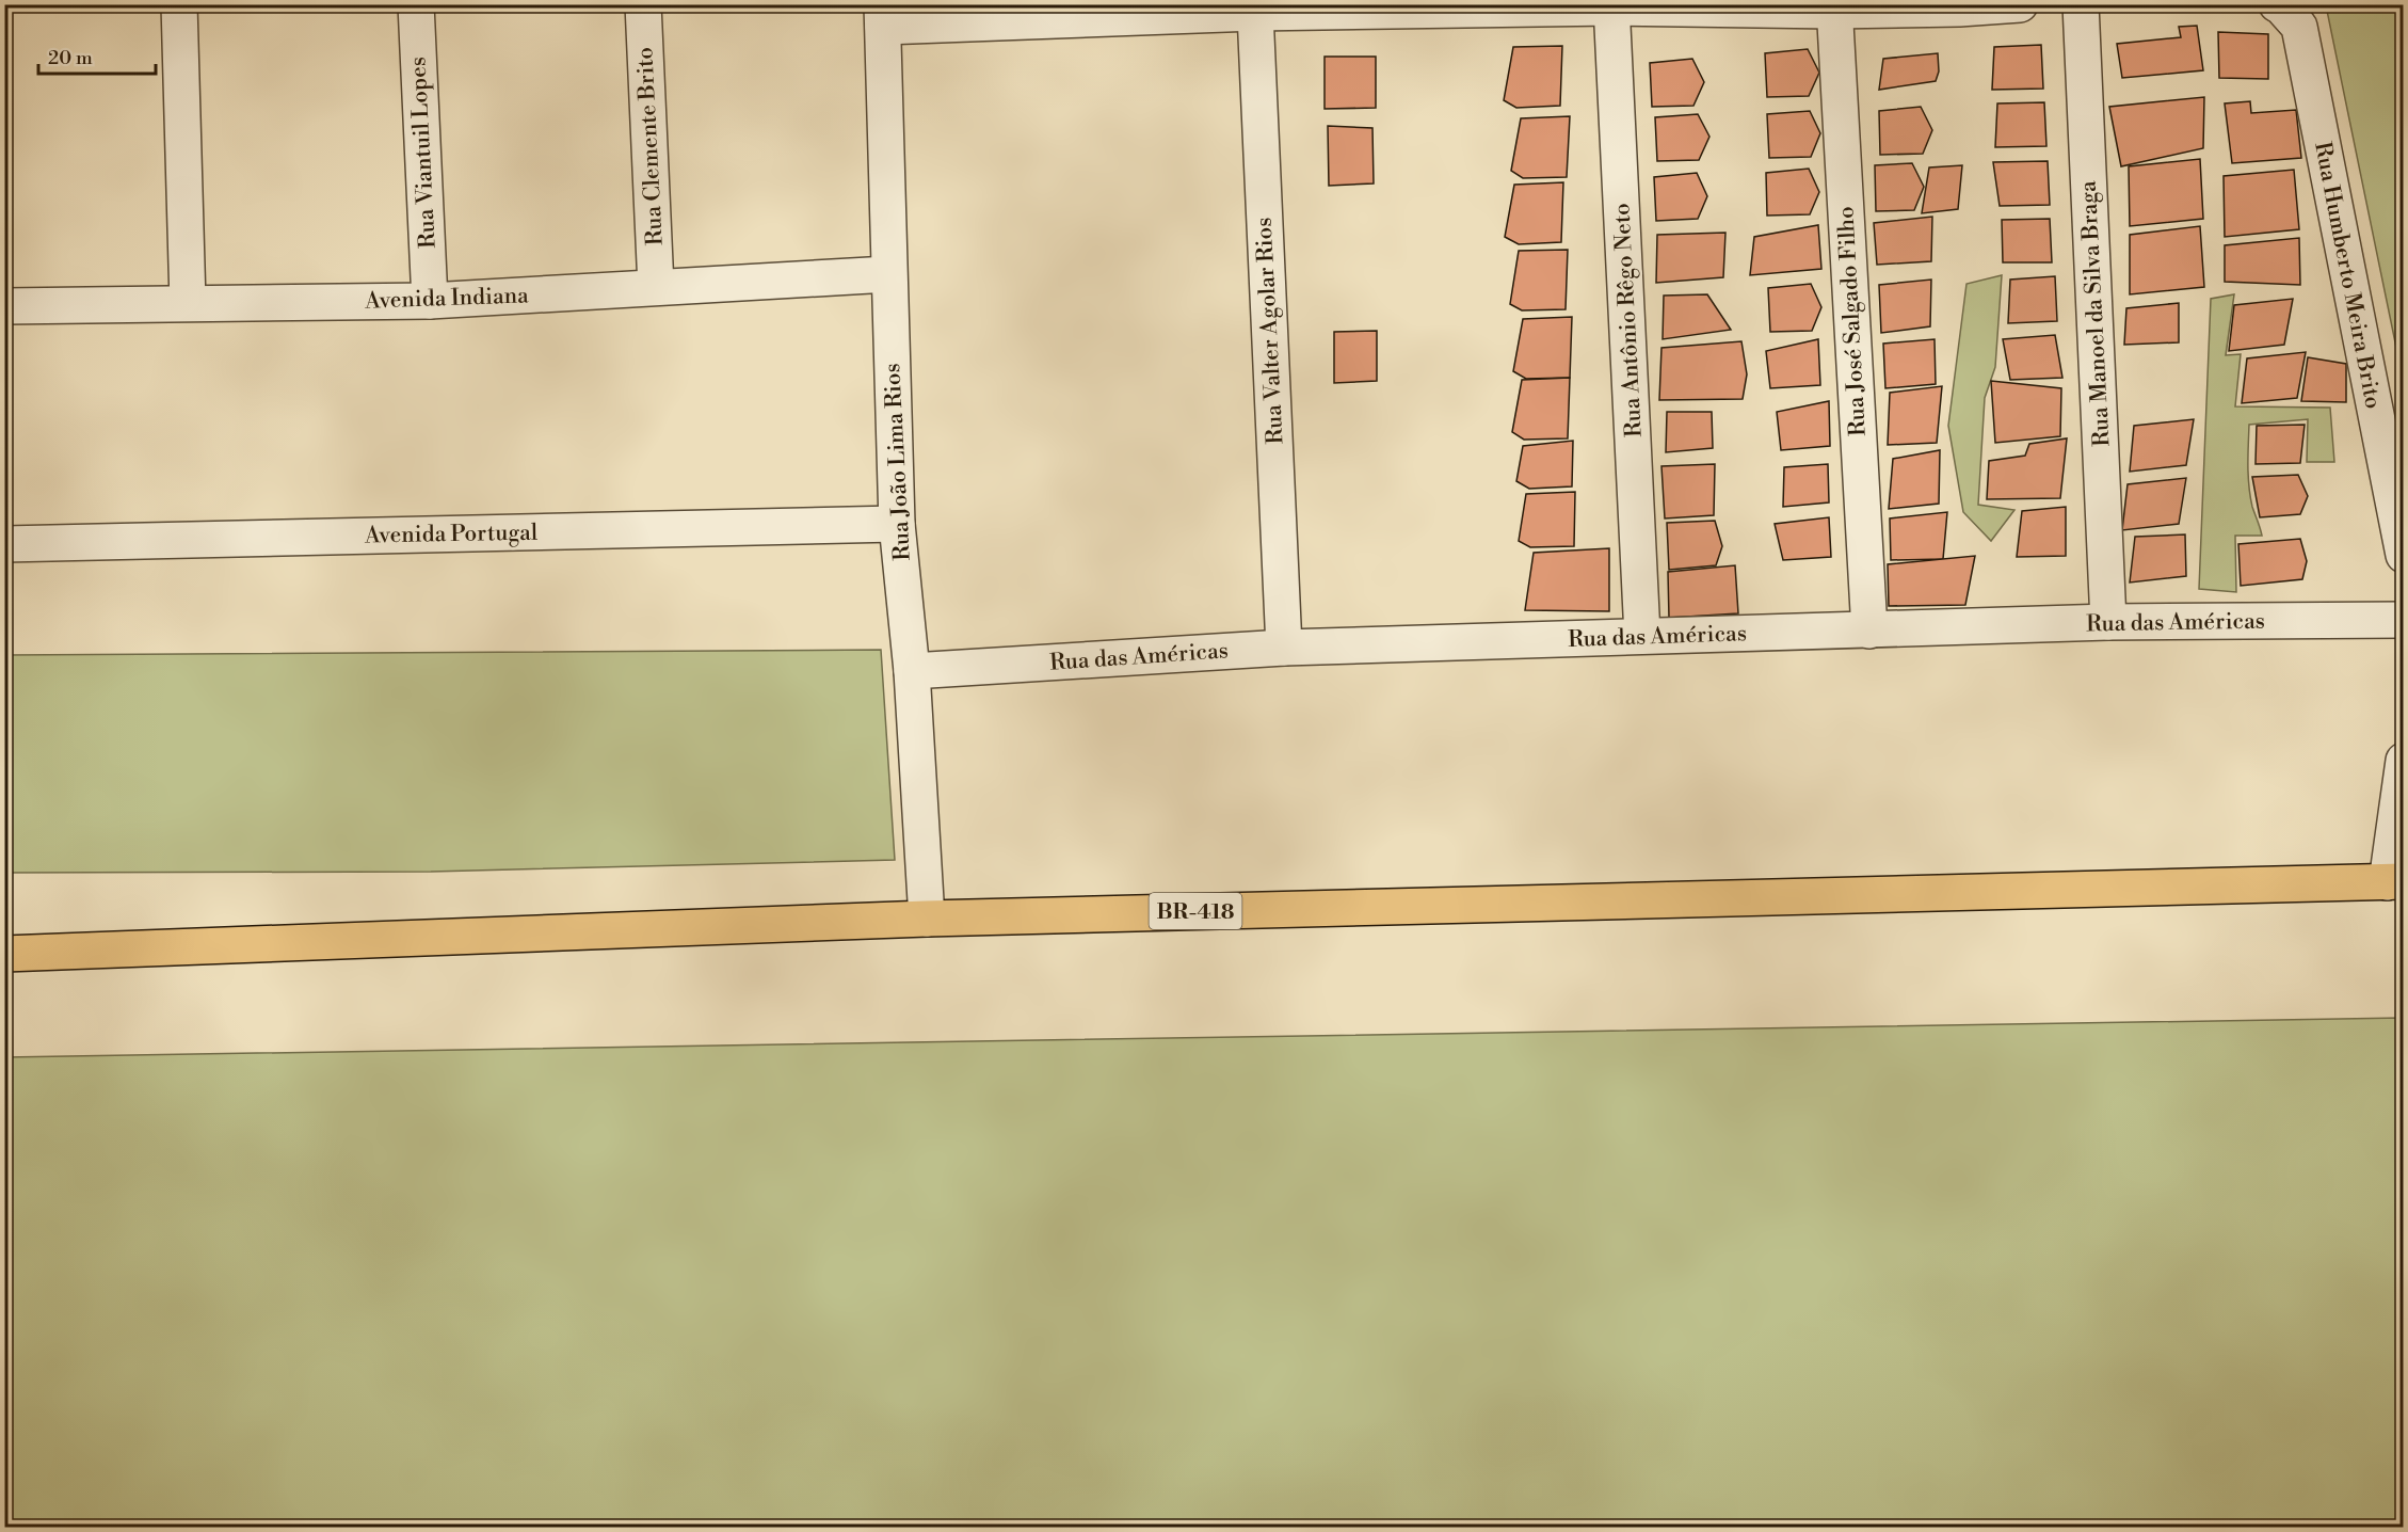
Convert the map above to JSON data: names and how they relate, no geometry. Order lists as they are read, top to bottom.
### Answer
{
  "streets": {
    "main road": ["BR-418"],
    "street": [
      "Rua Clemente Brito",
      "Rua Viantuil Lopes",
      "Rua Humberto Meira Brito",
      "Avenida Indiana",
      "Rua Manoel da Silva Braga",
      "Rua Antônio Rêgo Neto",
      "Rua José Salgado Filho",
      "Rua Valter Agolar Rios",
      "Rua João Lima Rios",
      "Avenida Portugal",
      "Rua das Américas"
    ]
  },
  "crossings": [
    ["Rua Clemente Brito", "Avenida Indiana"],
    ["Rua Viantuil Lopes", "Avenida Indiana"],
    ["Avenida Indiana", "Rua João Lima Rios"],
    ["Rua Manoel da Silva Braga", "Rua das Américas"],
    ["Rua Antônio Rêgo Neto", "Rua das Américas"],
    ["Rua José Salgado Filho", "Rua das Américas"],
    ["Rua Valter Agolar Rios", "Rua das Américas"],
    ["Rua João Lima Rios", "Avenida Portugal"],
    ["Rua João Lima Rios", "Rua das Américas"],
    ["Rua João Lima Rios", "BR-418"]
  ],
  "scale_bar": "20 m"
}
